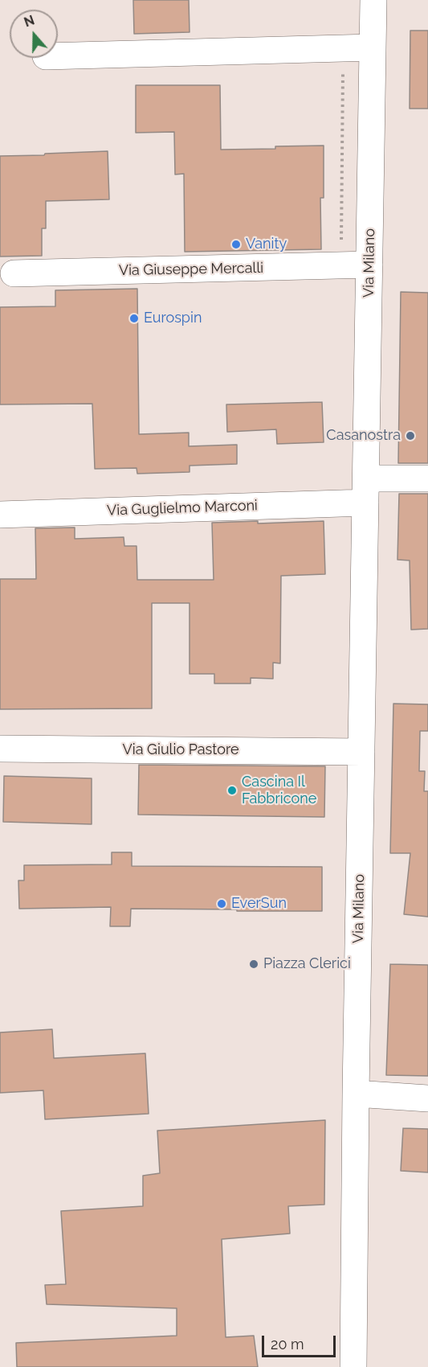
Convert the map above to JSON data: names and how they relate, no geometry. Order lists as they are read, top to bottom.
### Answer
{
  "streets": {
    "street": [
      "Via Milano",
      "Via Giuseppe Mercalli",
      "Via Guglielmo Marconi",
      "Via Giulio Pastore"
    ]
  },
  "crossings": [
    ["Via Milano", "Via Giuseppe Mercalli"],
    ["Via Milano", "Via Guglielmo Marconi"],
    ["Via Milano", "Via Giulio Pastore"]
  ],
  "places": [
    "Vanity",
    "Eurospin",
    "Casanostra",
    "Cascina Il Fabbricone",
    "EverSun",
    "Piazza Clerici"
  ],
  "scale_bar": "20 m",
  "north": "top"
}
